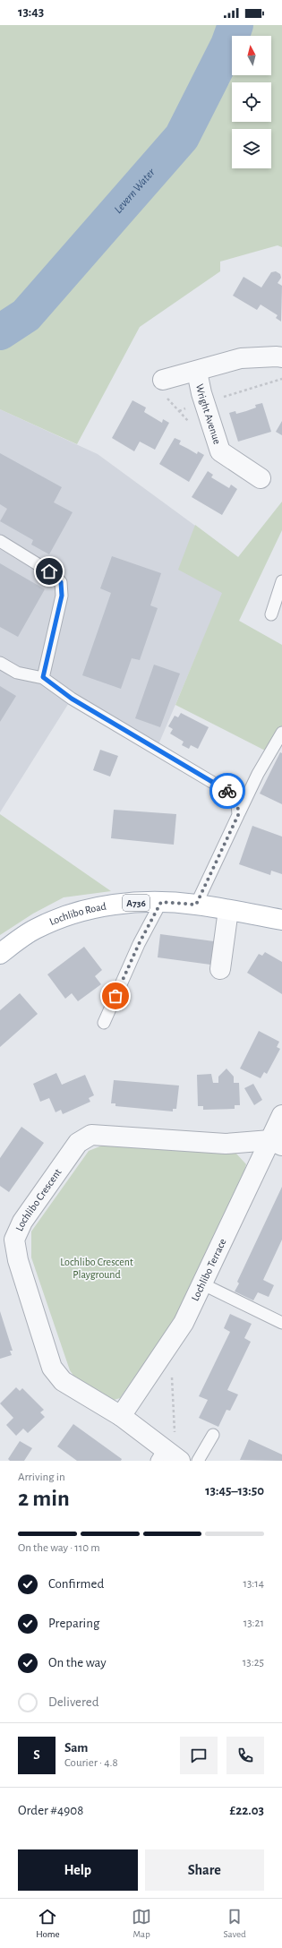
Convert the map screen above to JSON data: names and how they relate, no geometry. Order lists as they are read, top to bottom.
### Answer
{
  "streets": {
    "main road": ["A736", "Lochlibo Road"],
    "street": ["Wright Avenue", "Lochlibo Crescent", "Lochlibo Terrace"]
  },
  "crossings": [
    ["Lochlibo Crescent", "Lochlibo Terrace"]
  ],
  "water": ["Levern Water"],
  "parks": ["Lochlibo Crescent Playground"],
  "north": "top",
  "page": {
    "status": "13:43",
    "heading": ["2 min", "Arriving in", "13:45–13:50"],
    "panel": [
      "Sam",
      "Courier · 4.8",
      "Order #4908",
      "£22.03"
    ],
    "bar": "On the way · 110 m",
    "list": [
      ["Confirmed", "13:14"],
      ["Preparing", "13:21"],
      ["On the way", "13:25"],
      "Delivered"
    ],
    "round": "S",
    "buttons": ["Help", "Share"],
    "tabs": ["Home", "Map", "Saved"]
  }
}
